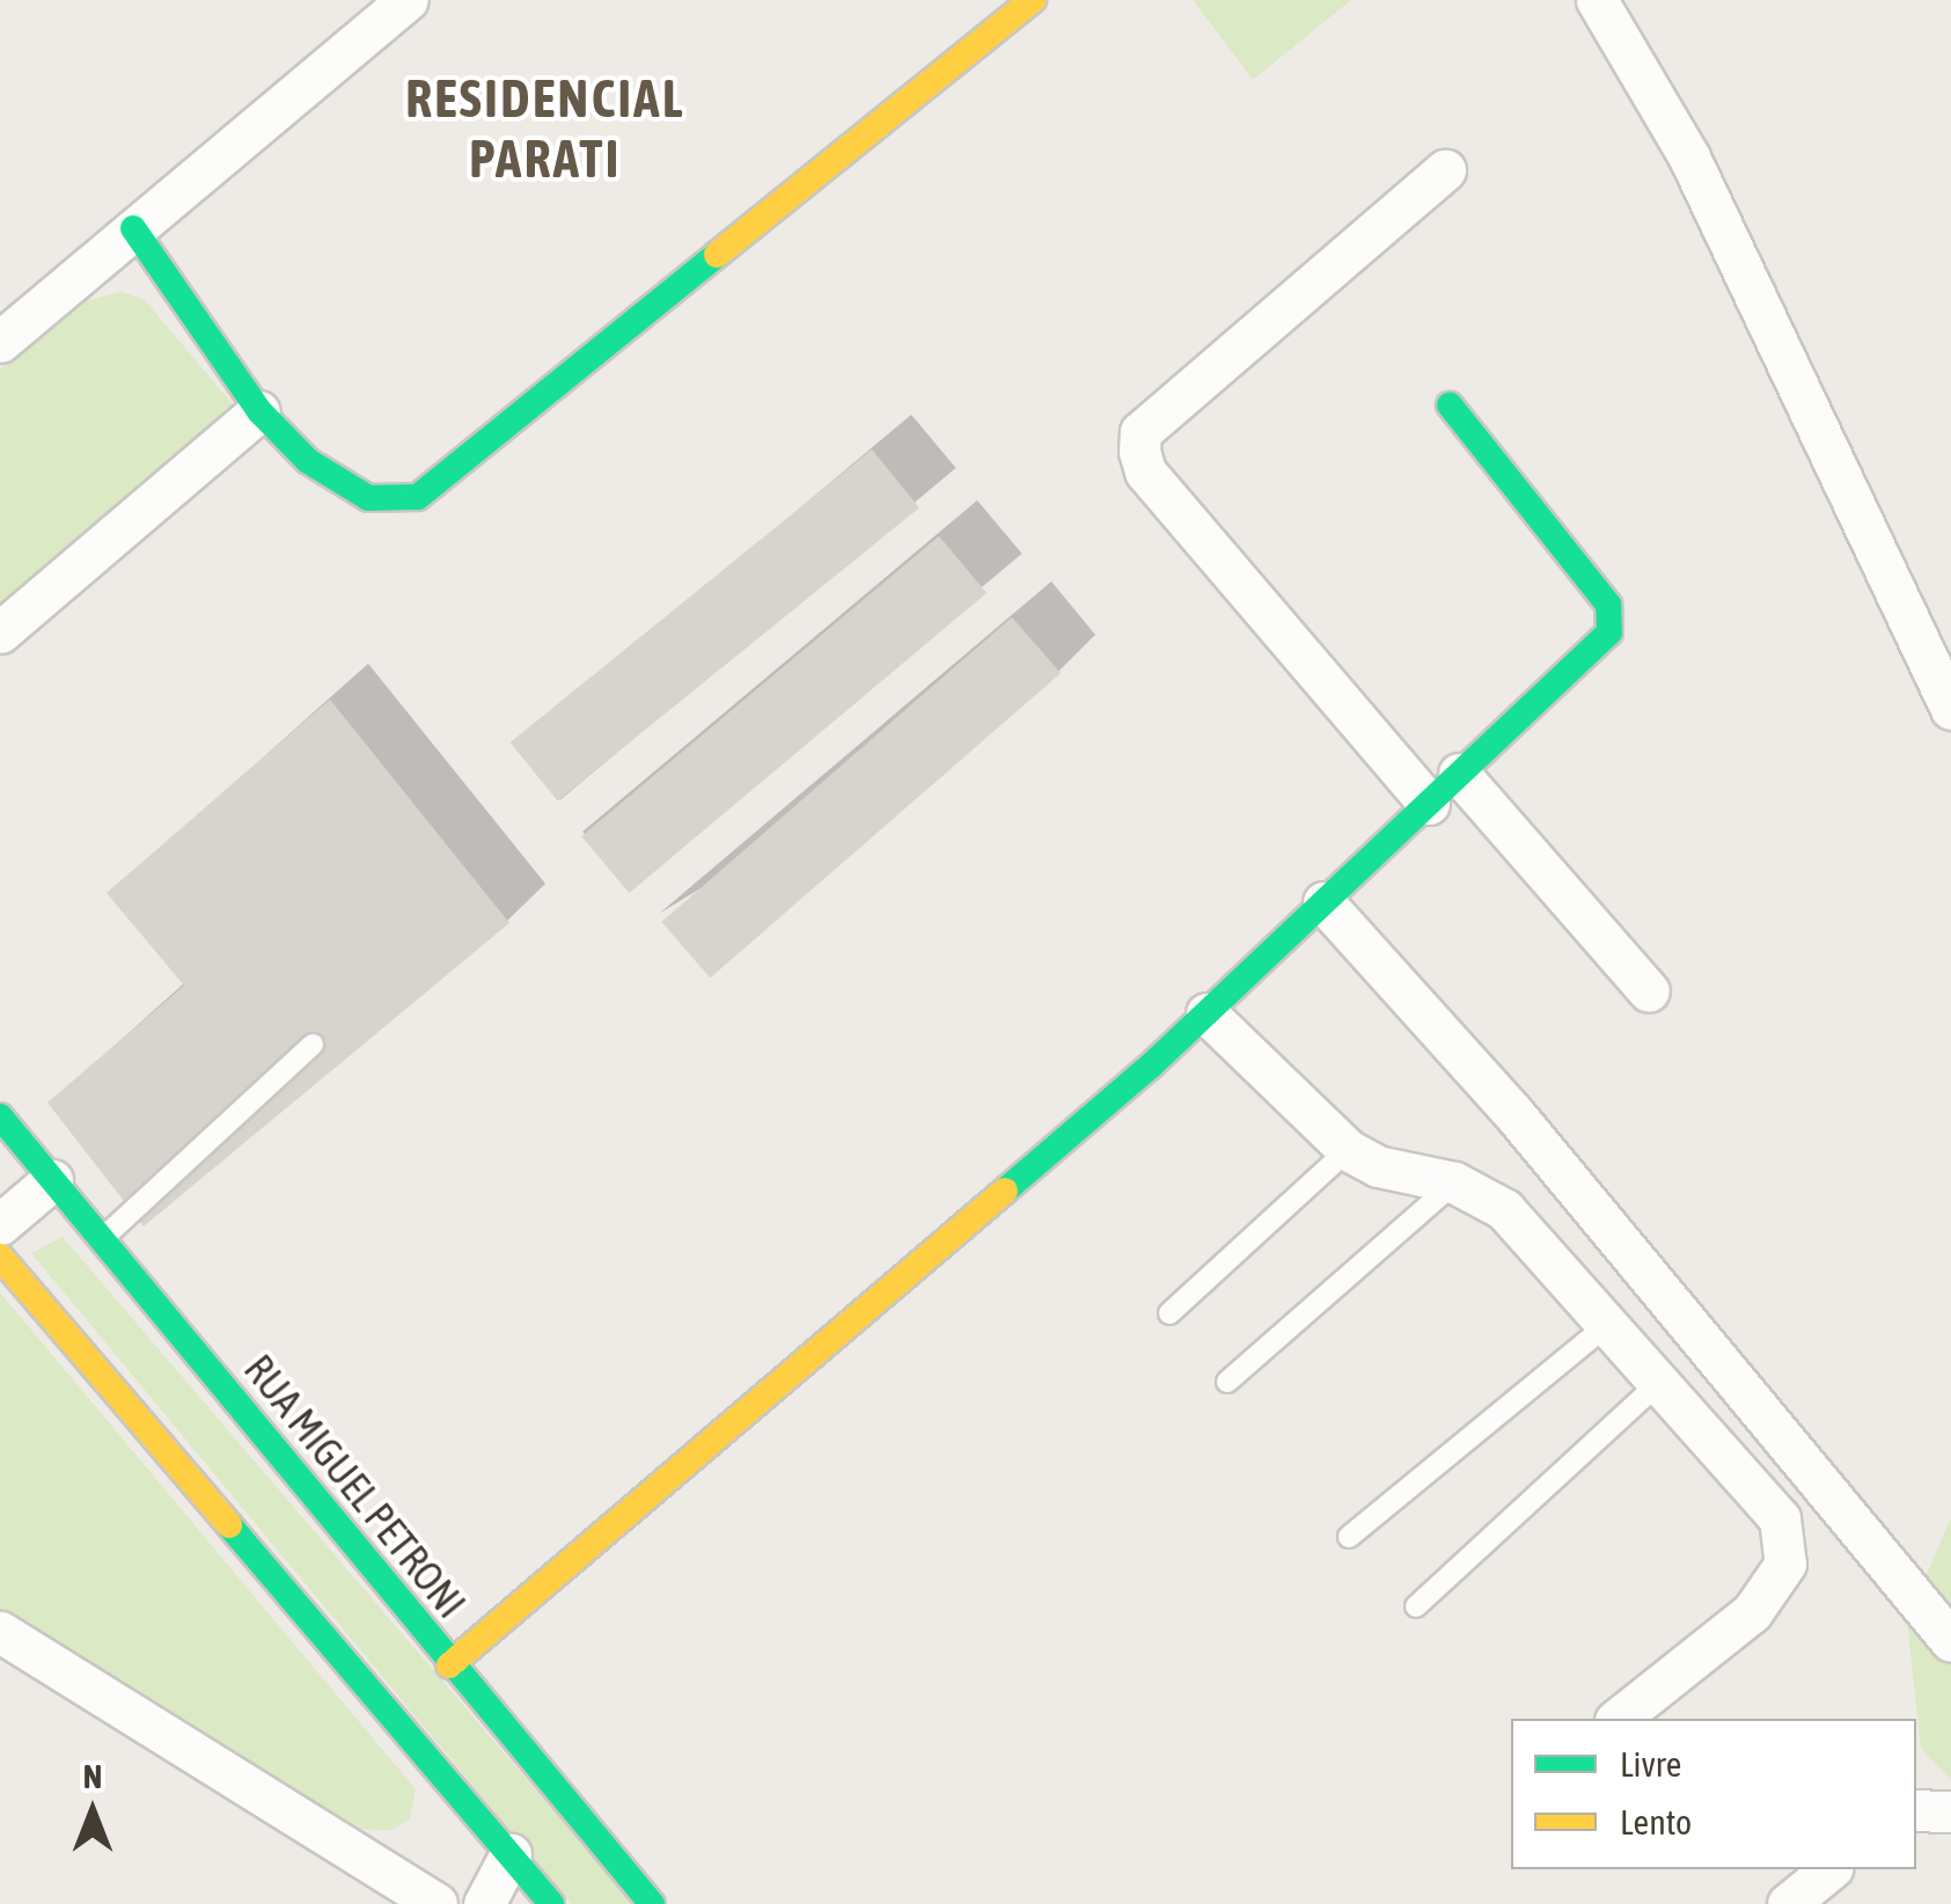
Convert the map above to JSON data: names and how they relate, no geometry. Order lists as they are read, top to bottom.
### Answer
{
  "streets": {
    "street": ["RUA MIGUEL PETRONI"]
  },
  "districts": ["RESIDENCIAL PARATI"],
  "legend": ["Livre", "Lento"],
  "north": "top"
}
